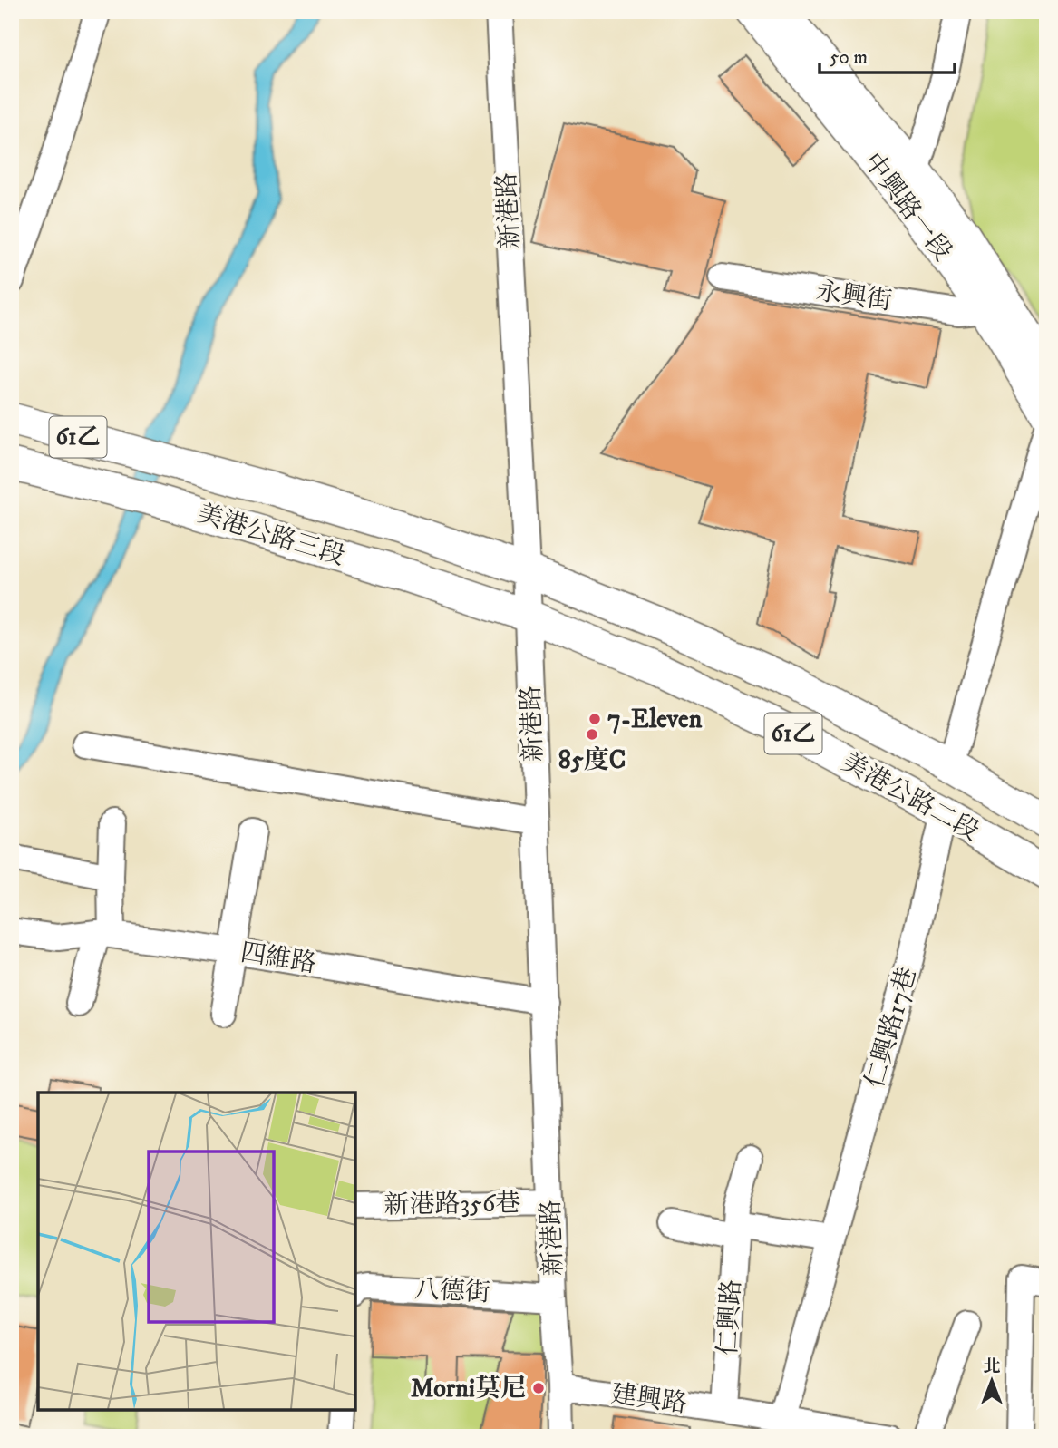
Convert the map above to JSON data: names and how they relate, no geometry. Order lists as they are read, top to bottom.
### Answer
{
  "streets": {
    "main road": [
      "中興路一段",
      "61乙",
      "美港公路三段",
      "美港公路二段"
    ],
    "street": [
      "新港路",
      "永興街",
      "四維路",
      "仁興路17巷",
      "新港路356巷",
      "八德街",
      "仁興路",
      "建興路"
    ]
  },
  "crossings": [
    ["中興路一段", "永興街"],
    ["新港路", "美港公路三段"],
    ["新港路", "美港公路二段"],
    ["新港路", "四維路"],
    ["新港路", "新港路356巷"],
    ["新港路", "八德街"],
    ["新港路", "建興路"],
    ["美港公路三段", "美港公路二段"],
    ["美港公路二段", "仁興路17巷"],
    ["仁興路17巷", "建興路"],
    ["仁興路", "建興路"]
  ],
  "places": ["7-Eleven", "85度C", "Morni莫尼"],
  "scale_bar": "50 m",
  "north": "top"
}
